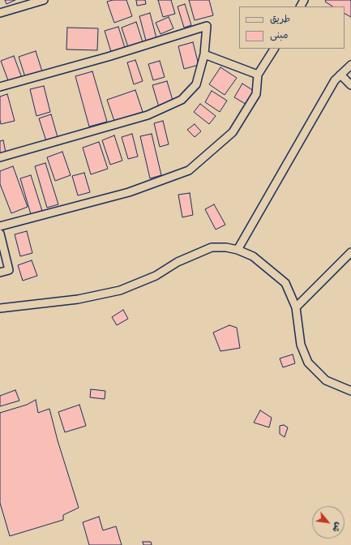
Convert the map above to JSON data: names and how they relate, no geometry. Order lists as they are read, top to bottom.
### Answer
{
  "legend": ["طريق", "مبنى"],
  "north": "bottom right"
}
